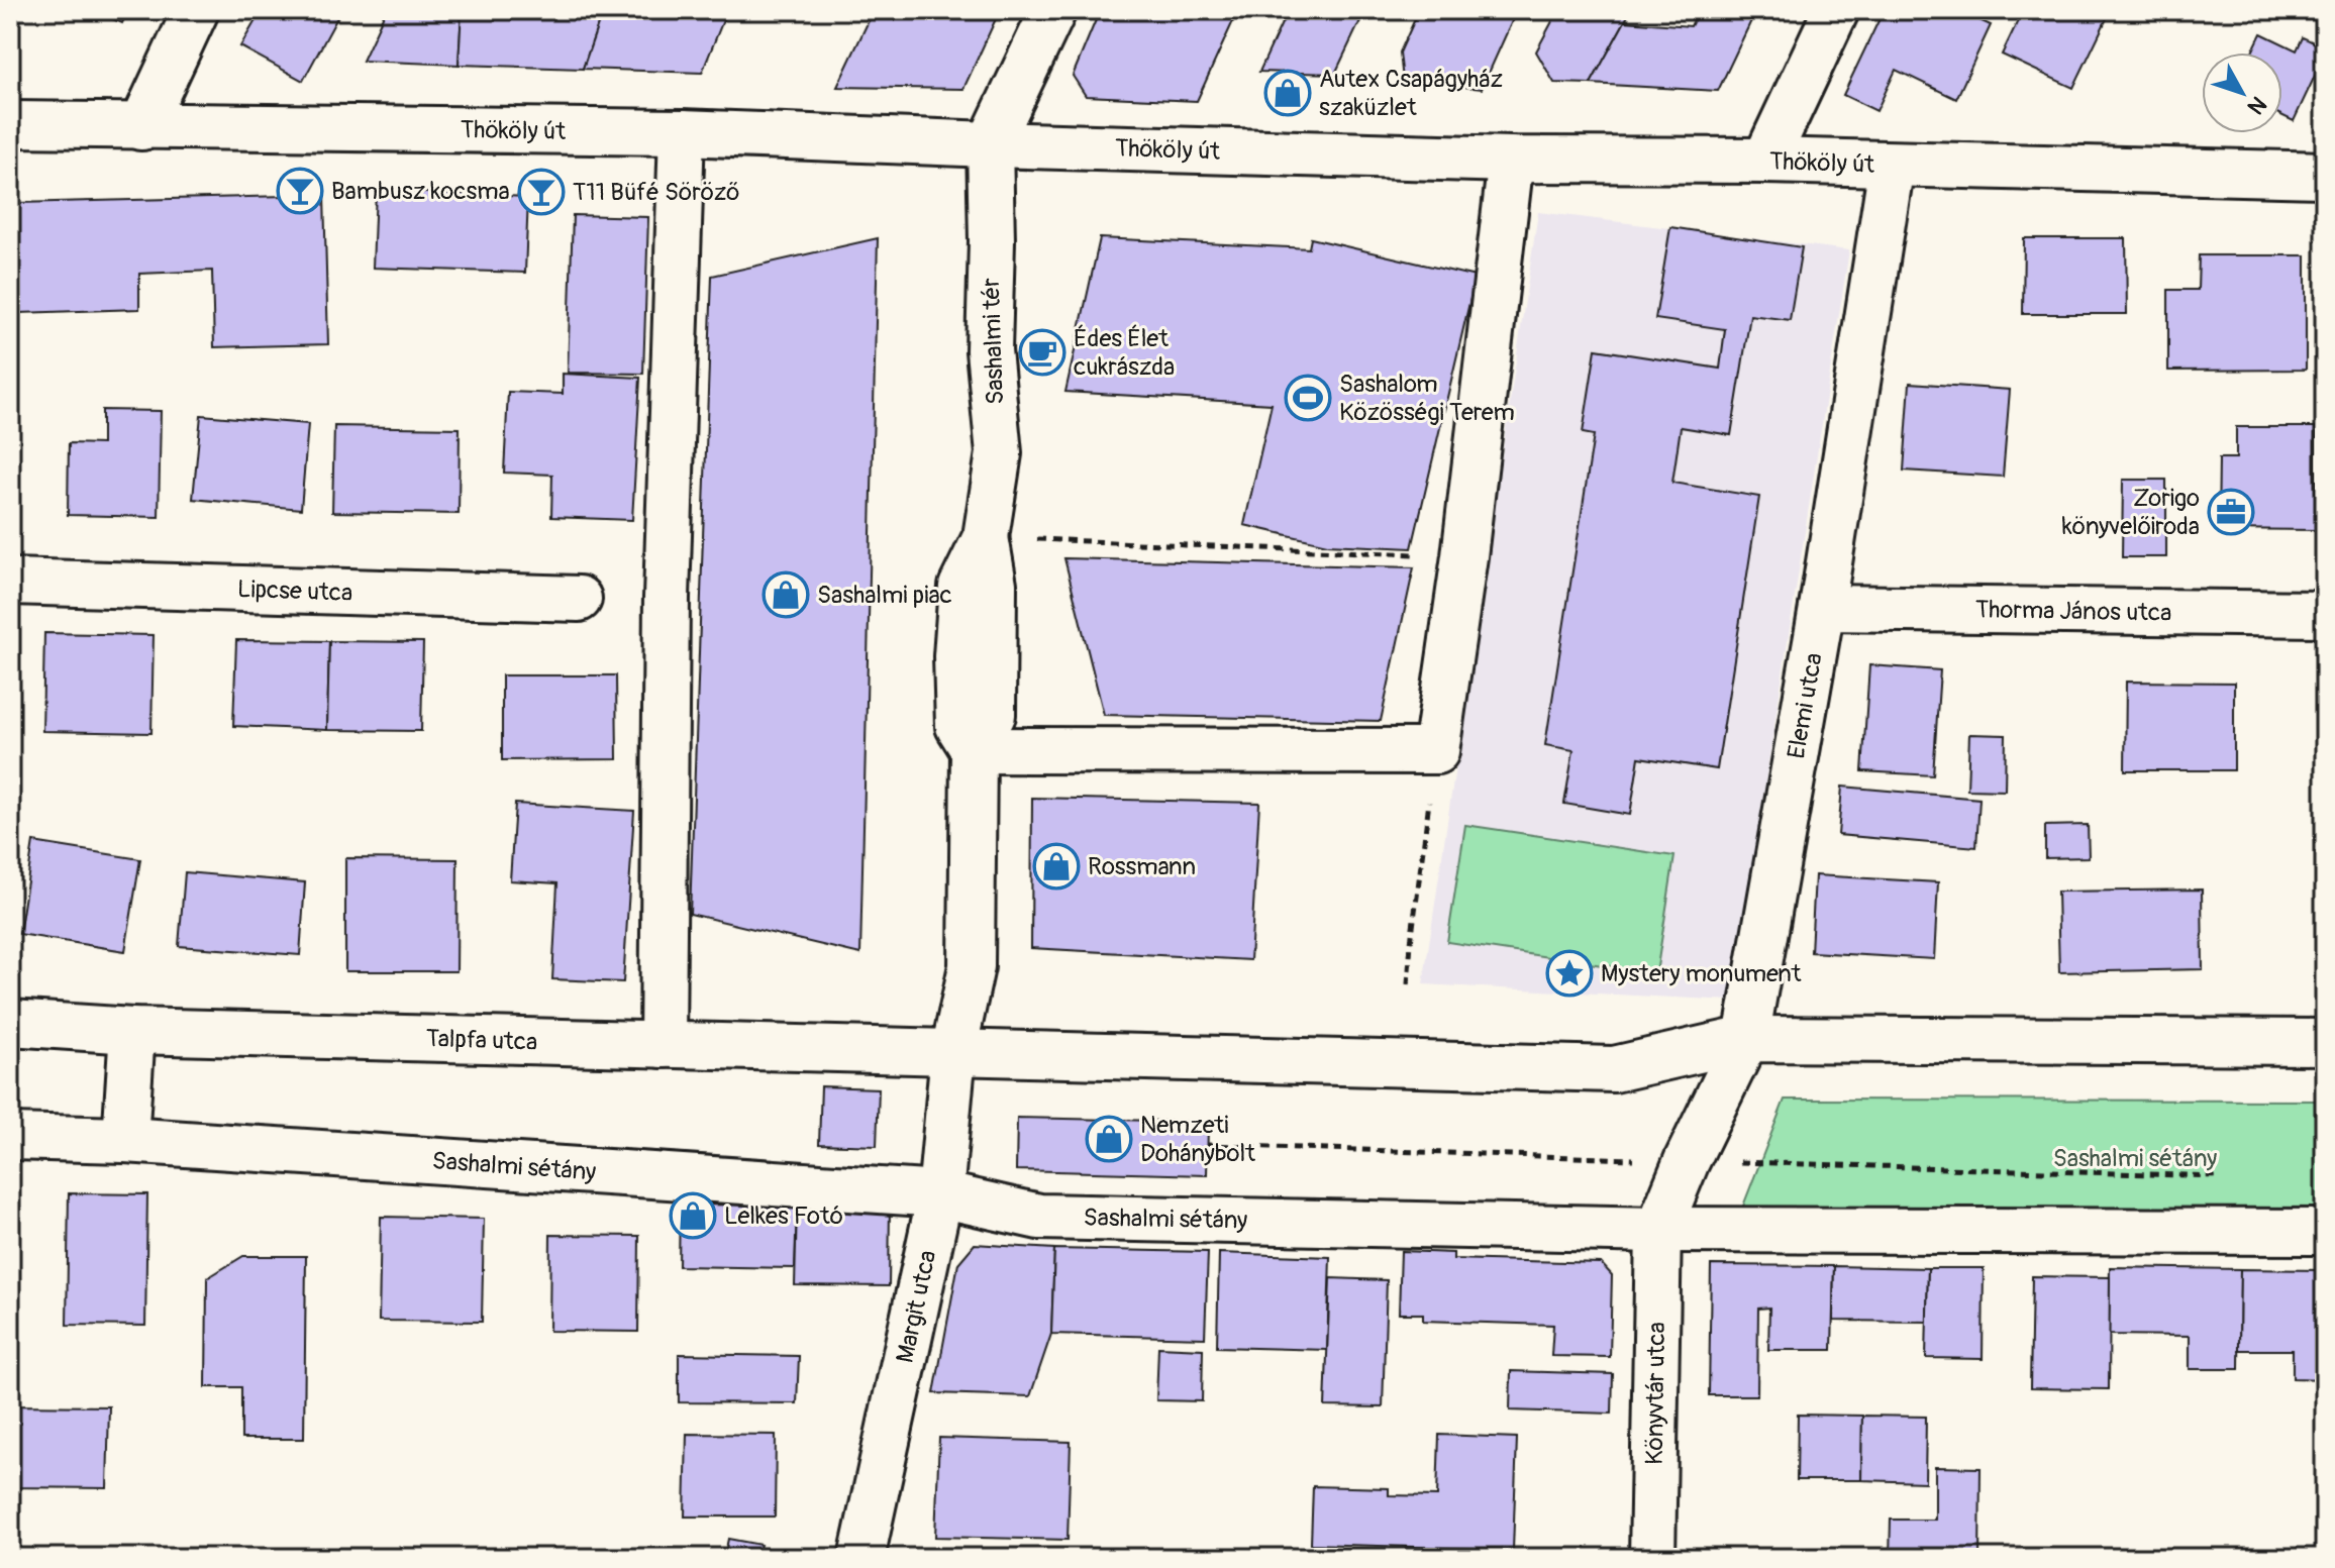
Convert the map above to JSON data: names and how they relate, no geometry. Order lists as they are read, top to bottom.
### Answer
{
  "streets": {
    "street": [
      "Thököly út",
      "Sashalmi tér",
      "Lipcse utca",
      "Thorma János utca",
      "Elemi utca",
      "Talpfa utca",
      "Sashalmi sétány",
      "Margit utca",
      "Könyvtár utca"
    ]
  },
  "crossings": [
    ["Thököly út", "Sashalmi tér"],
    ["Thököly út", "Elemi utca"],
    ["Sashalmi tér", "Talpfa utca"],
    ["Sashalmi tér", "Margit utca"],
    ["Thorma János utca", "Elemi utca"],
    ["Elemi utca", "Sashalmi sétány"],
    ["Elemi utca", "Könyvtár utca"],
    ["Talpfa utca", "Margit utca"],
    ["Sashalmi sétány", "Margit utca"],
    ["Sashalmi sétány", "Könyvtár utca"]
  ],
  "parks": ["Sashalmi sétány"],
  "places": {
    "shop": [
      "Autex Csapágyház szaküzlet",
      "Sashalmi piac",
      "Rossmann",
      "Nemzeti Dohánybolt",
      "Lelkes Fotó"
    ],
    "bar": ["Bambusz kocsma", "T11 Büfé Söröző"],
    "cafe": ["Édes Élet cukrászda"],
    "sports": ["Sashalom Közösségi Terem"],
    "office": ["Zorigo könyvelőiroda"],
    "place": ["Mystery monument"]
  },
  "north": "bottom right"
}
